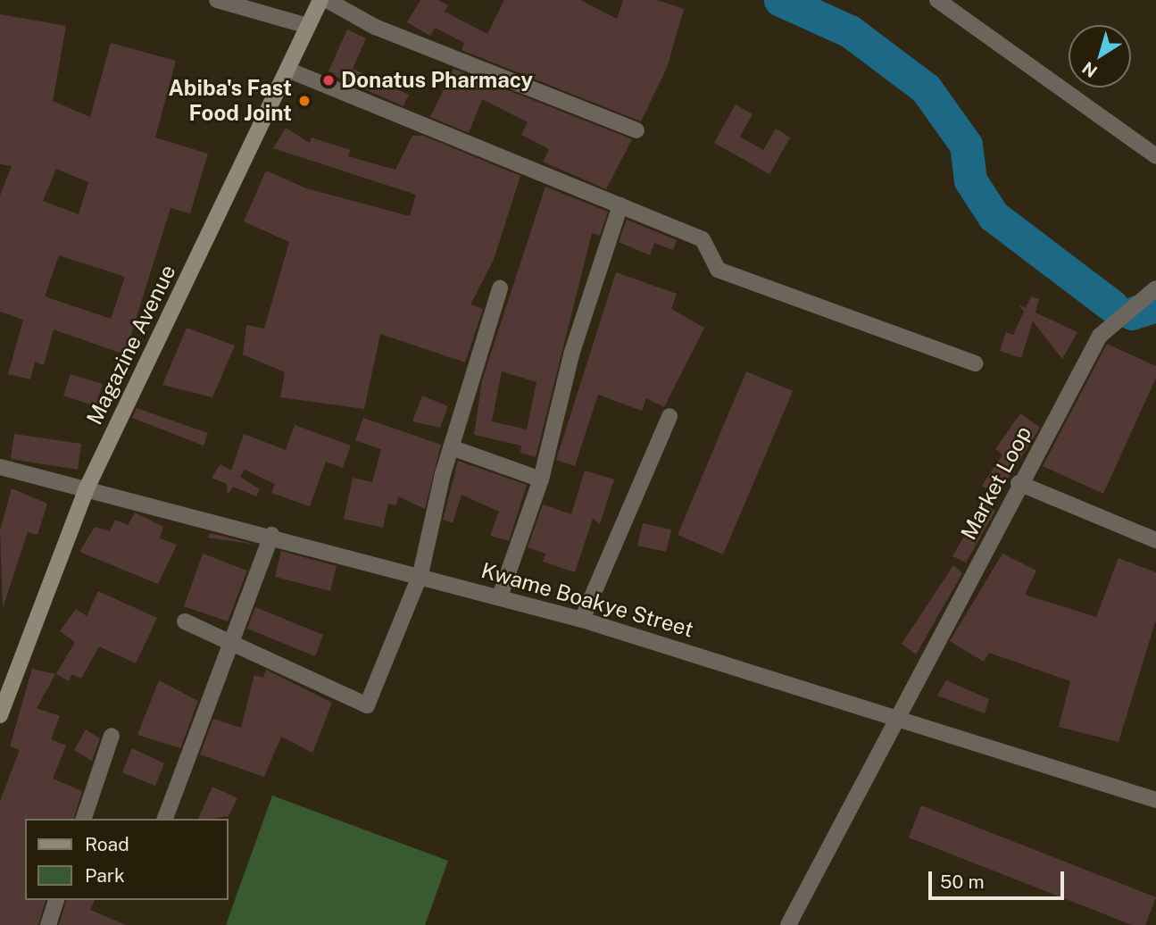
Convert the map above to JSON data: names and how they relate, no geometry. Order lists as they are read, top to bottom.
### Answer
{
  "streets": {
    "street": ["Magazine Avenue", "Market Loop", "Kwame Boakye Street"]
  },
  "crossings": [
    ["Magazine Avenue", "Kwame Boakye Street"],
    ["Market Loop", "Kwame Boakye Street"]
  ],
  "places": ["Donatus Pharmacy", "Abiba's Fast Food Joint"],
  "legend": ["Road", "Park"],
  "scale_bar": "50 m",
  "north": "bottom left"
}
